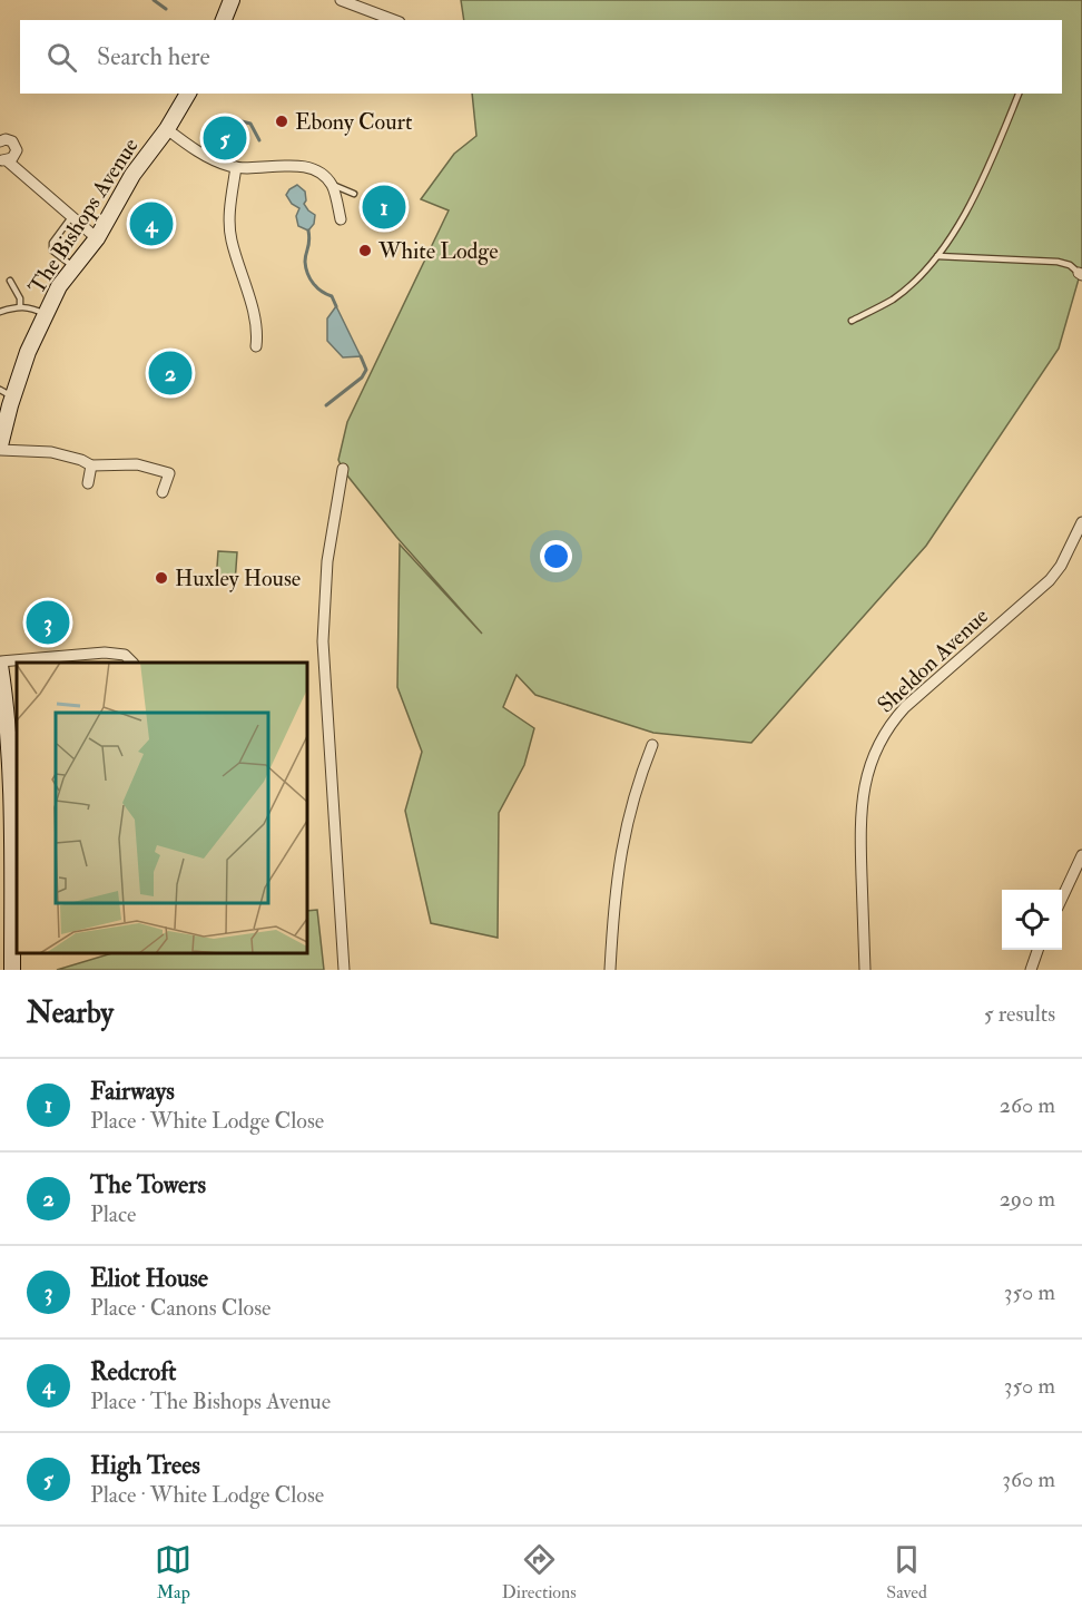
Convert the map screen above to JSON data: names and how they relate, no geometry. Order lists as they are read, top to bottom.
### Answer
{
  "streets": {
    "street": ["The Bishops Avenue", "Sheldon Avenue"]
  },
  "places": ["Ebony Court", "White Lodge", "Huxley House"],
  "page": {
    "search": "Search here",
    "pins": [
      "5",
      "1",
      "4",
      "2",
      "3"
    ],
    "heading": ["Nearby", "5 results"],
    "list": [
      {
        "mark": "1",
        "name": "Fairways",
        "note": "Place · White Lodge Close",
        "value": "260 m"
      },
      {
        "mark": "2",
        "name": "The Towers",
        "note": "Place",
        "value": "290 m"
      },
      {
        "mark": "3",
        "name": "Eliot House",
        "note": "Place · Canons Close",
        "value": "350 m"
      },
      {
        "mark": "4",
        "name": "Redcroft",
        "note": "Place · The Bishops Avenue",
        "value": "350 m"
      },
      {
        "mark": "5",
        "name": "High Trees",
        "note": "Place · White Lodge Close",
        "value": "360 m"
      }
    ],
    "nav": ["Map", "Directions", "Saved"]
  }
}
